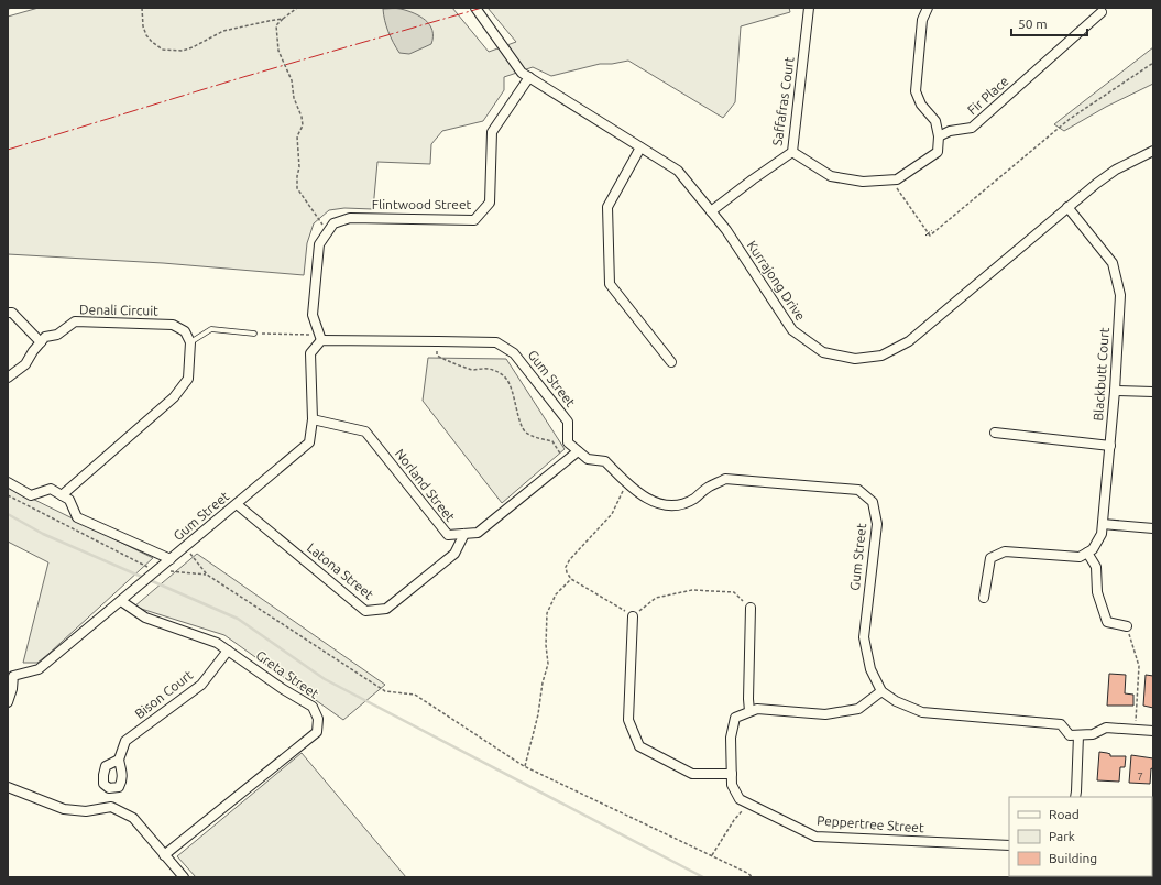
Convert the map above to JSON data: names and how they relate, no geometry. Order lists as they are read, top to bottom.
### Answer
{
  "streets": {
    "street": [
      "Fir Place",
      "Saffafras Court",
      "Flintwood Street",
      "Kurrajong Drive",
      "Denali Circuit",
      "Blackbutt Court",
      "Gum Street",
      "Norland Street",
      "Latona Street",
      "Greta Street",
      "Bison Court",
      "Peppertree Street"
    ]
  },
  "crossings": [
    ["Saffafras Court", "Kurrajong Drive"],
    ["Flintwood Street", "Kurrajong Drive"],
    ["Kurrajong Drive", "Blackbutt Court"],
    ["Gum Street", "Norland Street"],
    ["Gum Street", "Latona Street"],
    ["Gum Street", "Greta Street"],
    ["Norland Street", "Latona Street"],
    ["Greta Street", "Bison Court"]
  ],
  "house_numbers": ["7"],
  "legend": ["Road", "Park", "Building"],
  "scale_bar": "50 m"
}
